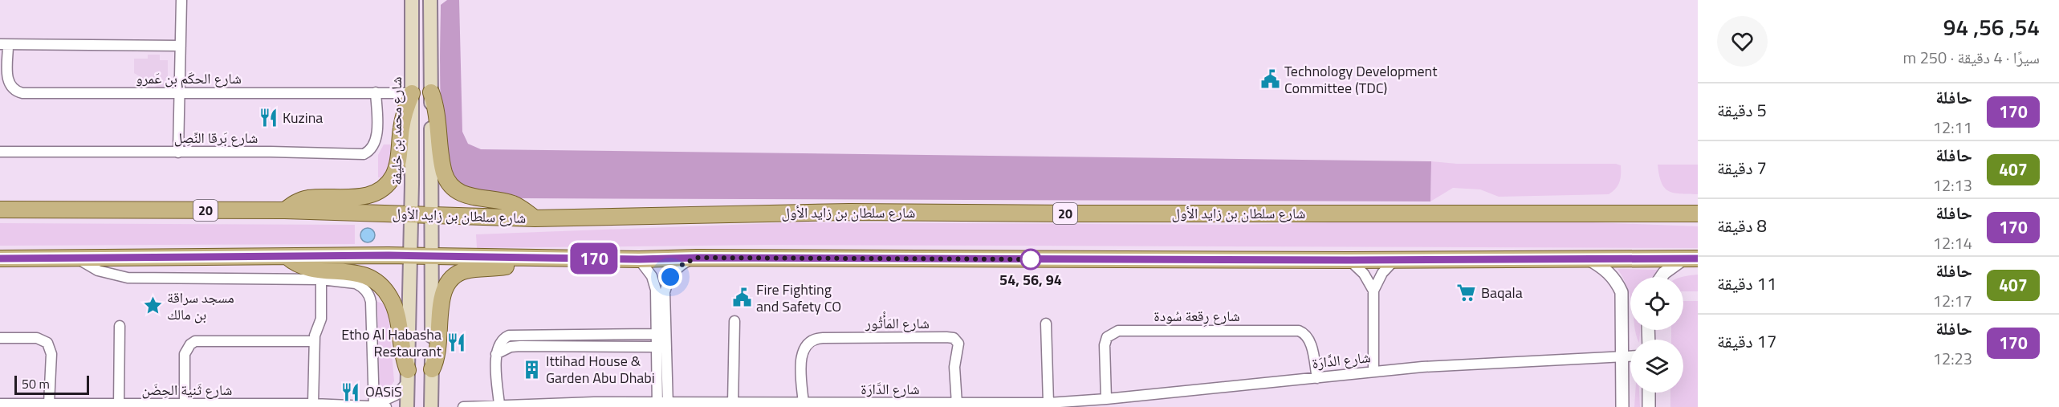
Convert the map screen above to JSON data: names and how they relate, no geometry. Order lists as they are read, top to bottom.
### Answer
{
  "streets": {
    "main road": ["شارع محمد بن خليفة", "20", "شارع سلطان بن زايد الأول"],
    "street": [
      "شارع الحكَم بن عَمرو",
      "شارع بَرقا النِّصِل",
      "شارع رِقعة سُودة",
      "شارع المَأْثُور",
      "شارع الدَّارَة",
      "شارع ثَنية الحِضَن"
    ]
  },
  "crossings": [
    ["شارع الحكَم بن عَمرو", "شارع محمد بن خليفة"],
    ["شارع الحكَم بن عَمرو", "شارع بَرقا النِّصِل"],
    ["شارع محمد بن خليفة", "شارع سلطان بن زايد الأول"],
    ["شارع محمد بن خليفة", "شارع ثَنية الحِضَن"],
    ["شارع رِقعة سُودة", "شارع الدَّارَة"],
    ["شارع المَأْثُور", "شارع الدَّارَة"]
  ],
  "places": {
    "public building": ["Technology Development Committee (TDC)", "Fire Fighting and Safety CO"],
    "restaurant": ["Kuzina", "Etho Al Habasha Restaurant", "OASiS"],
    "other": ["54, 56, 94"],
    "supermarket": ["Baqala"],
    "place": ["مسجد سراقة بن مالك"],
    "building": ["Ittihad House & Garden Abu Dhabi"]
  },
  "lines": ["bus line 170"],
  "scale_bar": "50 m",
  "page": {
    "heading": ["54, 56, 94", "سيرًا · 4 دقيقة · 250 m"],
    "on_map": "170",
    "list": [
      {
        "mark": "170",
        "name": "حافلة",
        "note": "12:11",
        "value": "5 دقيقة"
      },
      {
        "mark": "407",
        "name": "حافلة",
        "note": "12:13",
        "value": "7 دقيقة"
      },
      {
        "mark": "170",
        "name": "حافلة",
        "note": "12:14",
        "value": "8 دقيقة"
      },
      {
        "mark": "407",
        "name": "حافلة",
        "note": "12:17",
        "value": "11 دقيقة"
      },
      {
        "mark": "170",
        "name": "حافلة",
        "note": "12:23",
        "value": "17 دقيقة"
      }
    ],
    "scale": "50 m"
  }
}
